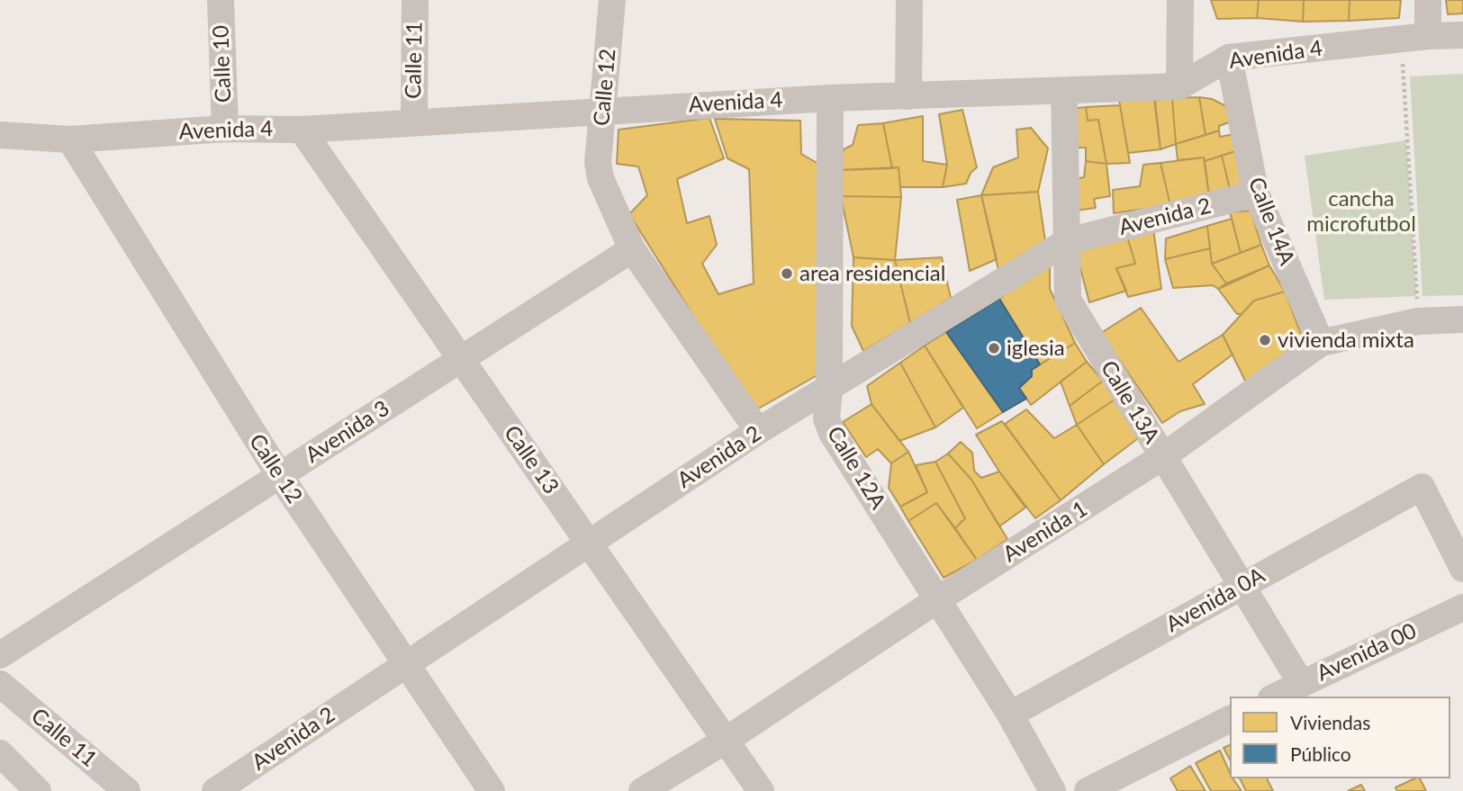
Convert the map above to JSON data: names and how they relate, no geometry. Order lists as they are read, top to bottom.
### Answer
{
  "streets": {
    "street": [
      "Avenida 4",
      "Calle 11",
      "Calle 10",
      "Calle 12",
      "Avenida 2",
      "Calle 14A",
      "Calle 13A",
      "Avenida 3",
      "Calle 13",
      "Calle 12A",
      "Avenida 1",
      "Avenida 0A",
      "Avenida 00"
    ]
  },
  "crossings": [
    ["Avenida 4", "Calle 11"],
    ["Avenida 4", "Calle 10"],
    ["Avenida 4", "Calle 12"],
    ["Avenida 4", "Calle 14A"],
    ["Avenida 4", "Calle 13A"],
    ["Avenida 4", "Calle 13"],
    ["Avenida 4", "Calle 12A"],
    ["Calle 12", "Avenida 2"],
    ["Calle 12", "Avenida 3"],
    ["Avenida 2", "Calle 14A"],
    ["Avenida 2", "Calle 13A"],
    ["Avenida 2", "Calle 13"],
    ["Avenida 2", "Calle 12A"],
    ["Calle 14A", "Avenida 1"],
    ["Calle 13A", "Avenida 1"],
    ["Calle 13A", "Avenida 0A"],
    ["Calle 13A", "Avenida 00"],
    ["Avenida 3", "Calle 13"],
    ["Calle 13", "Avenida 1"],
    ["Calle 12A", "Avenida 1"],
    ["Calle 12A", "Avenida 0A"]
  ],
  "parks": ["cancha microfutbol"],
  "places": ["area residencial", "vivienda mixta", "iglesia"],
  "legend": ["Viviendas", "Público"]
}
